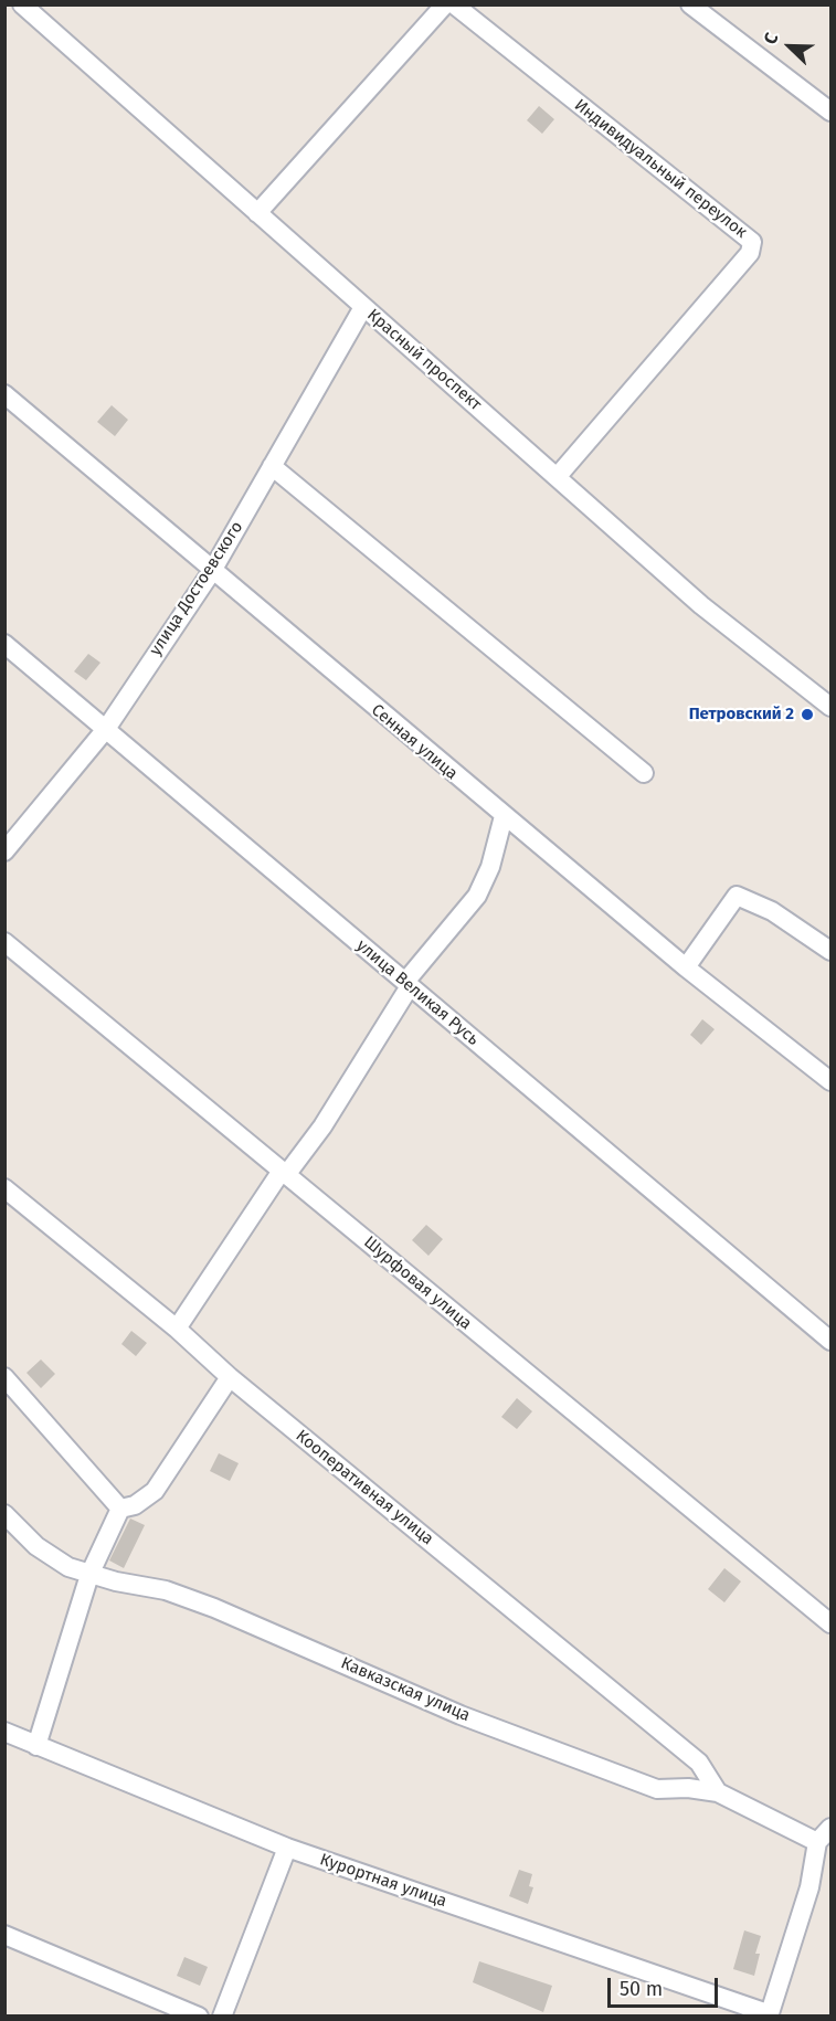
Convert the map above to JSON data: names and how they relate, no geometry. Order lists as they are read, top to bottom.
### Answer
{
  "streets": {
    "street": [
      "Индивидуальный переулок",
      "Красный проспект",
      "улица Достоевского",
      "Сенная улица",
      "улица Великая Русь",
      "Шурфовая улица",
      "Кооперативная улица",
      "Кавказская улица",
      "Курортная улица"
    ]
  },
  "crossings": [
    ["Индивидуальный переулок", "Красный проспект"],
    ["Красный проспект", "улица Достоевского"],
    ["улица Достоевского", "Сенная улица"],
    ["улица Достоевского", "улица Великая Русь"],
    ["Кооперативная улица", "Кавказская улица"]
  ],
  "places": ["Петровский 2"],
  "scale_bar": "50 m",
  "north": "top left"
}
